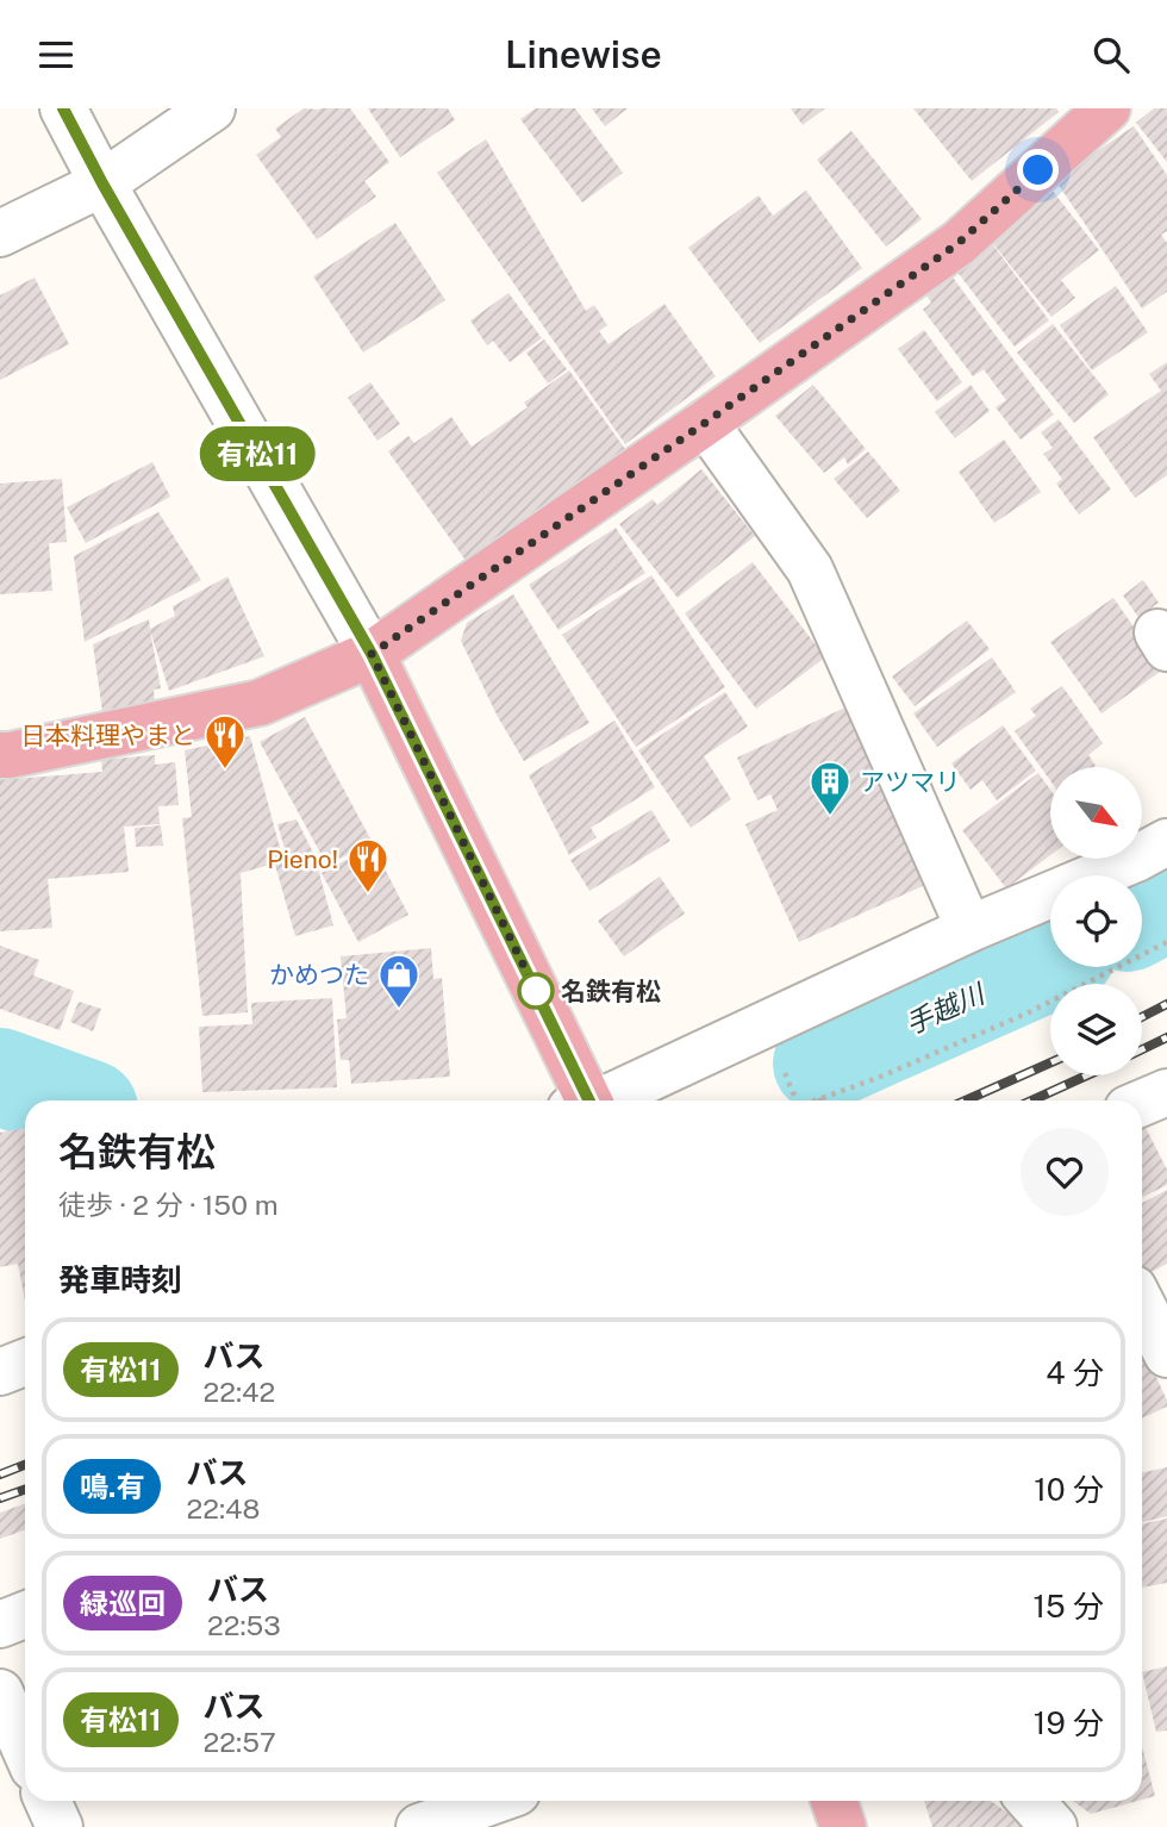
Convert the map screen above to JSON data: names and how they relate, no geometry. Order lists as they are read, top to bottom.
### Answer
{
  "water": ["手越川"],
  "places": {
    "restaurant": ["日本料理やまと", "Pieno!"],
    "building": ["アツマリ"],
    "other": ["名鉄有松"],
    "shop": ["かめつた"]
  },
  "lines": ["bus line 有松11"],
  "north": "bottom right",
  "page": {
    "header": "Linewise",
    "on_map": "有松11",
    "heading": [
      ["名鉄有松", "徒歩 · 2 分 · 150 m"],
      "発車時刻"
    ],
    "list": [
      {
        "mark": "有松11",
        "name": "バス",
        "note": "22:42",
        "value": "4 分"
      },
      {
        "mark": "鳴.有",
        "name": "バス",
        "note": "22:48",
        "value": "10 分"
      },
      {
        "mark": "緑巡回",
        "name": "バス",
        "note": "22:53",
        "value": "15 分"
      },
      {
        "mark": "有松11",
        "name": "バス",
        "note": "22:57",
        "value": "19 分"
      }
    ]
  }
}
